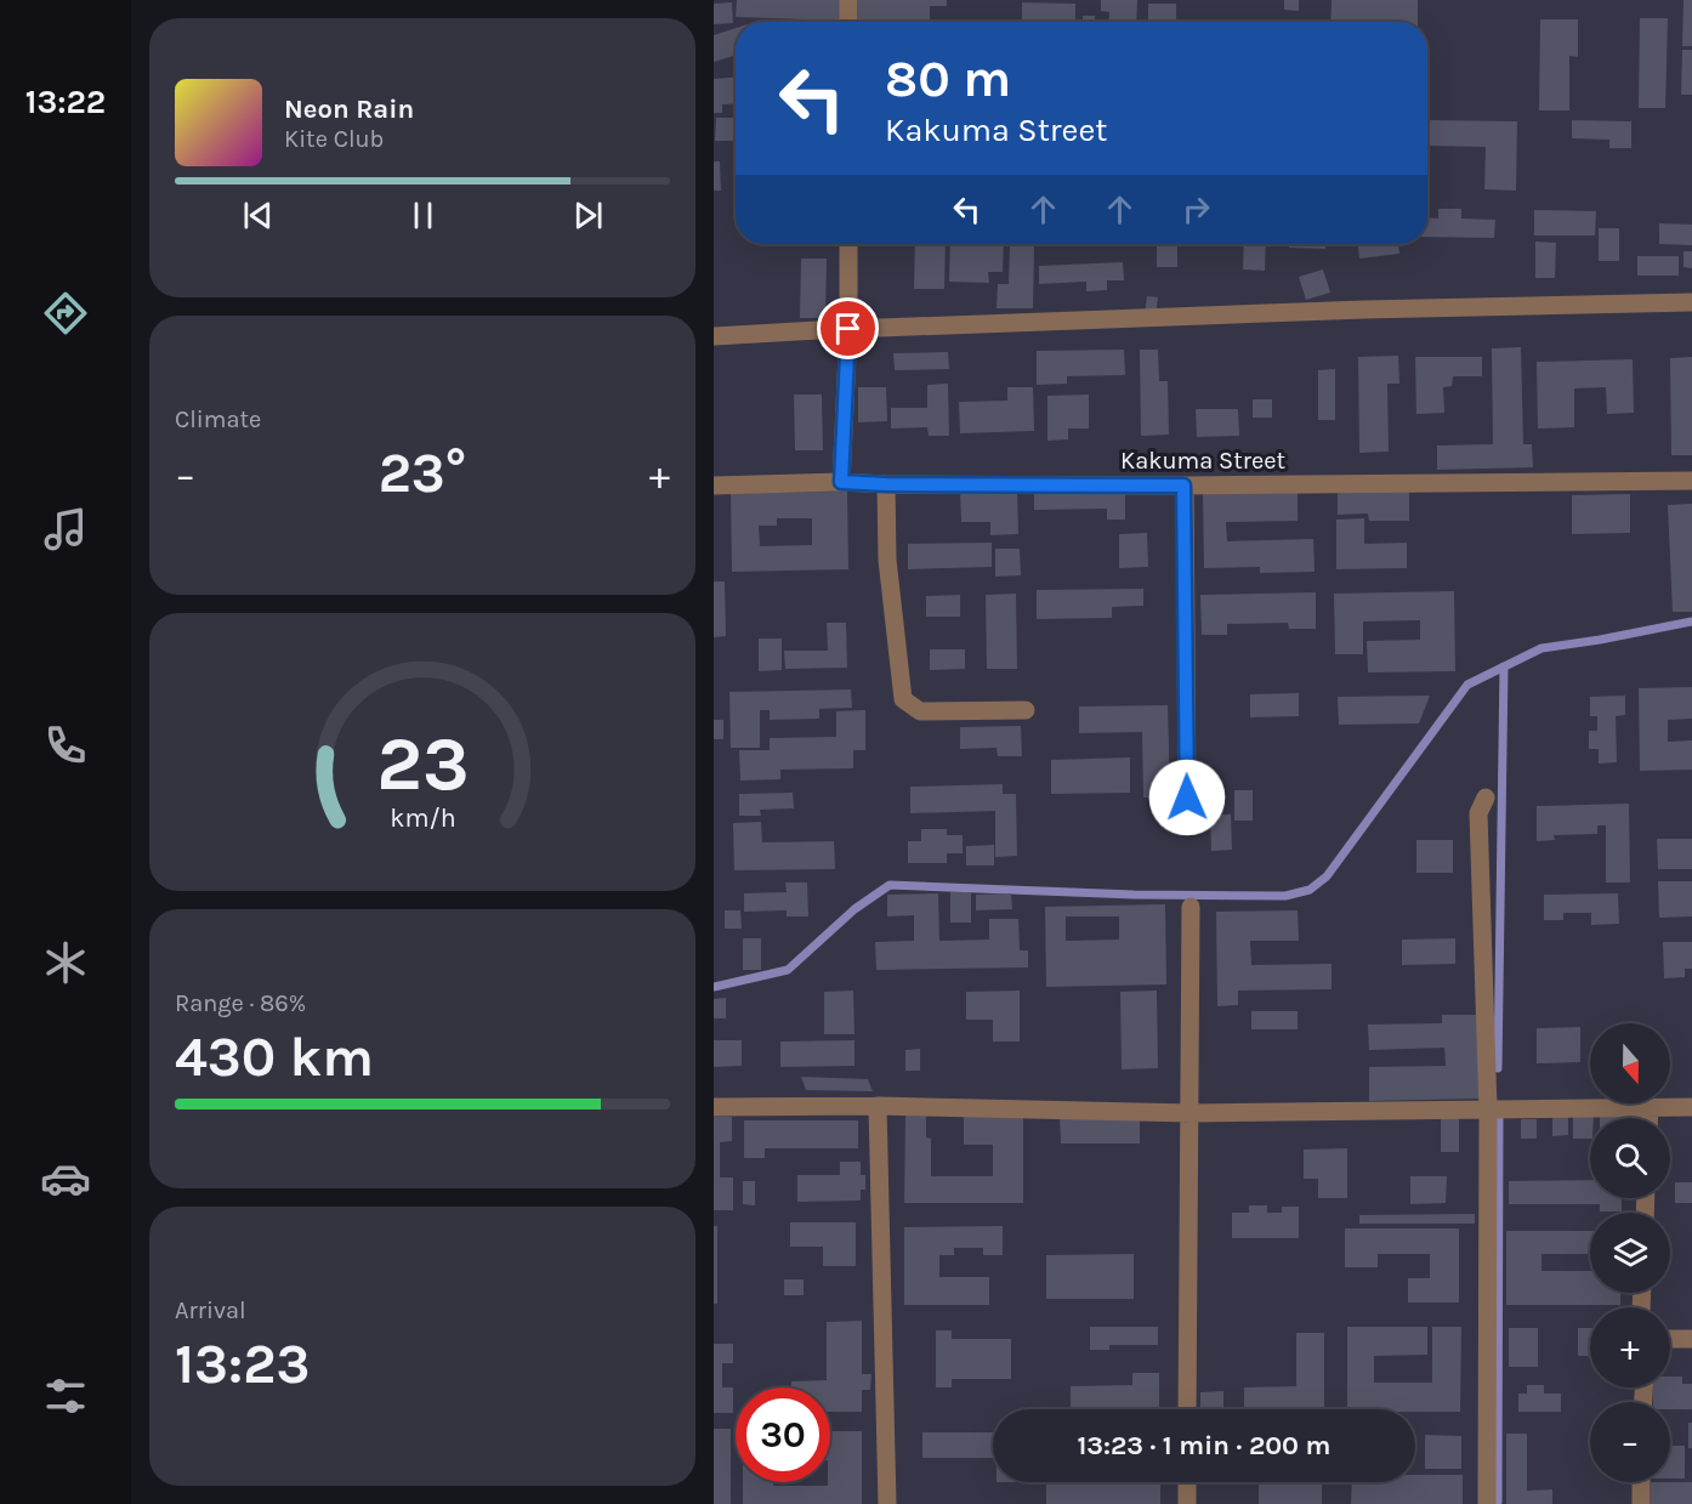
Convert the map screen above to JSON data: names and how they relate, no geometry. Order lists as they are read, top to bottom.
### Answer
{
  "streets": {
    "street": ["Kakuma Street"]
  },
  "north": "bottom",
  "page": {
    "tabs": "13:22",
    "turn": ["80 m", "Kakuma Street"],
    "song": ["Neon Rain", "Kite Club"],
    "tile": [
      "Climate",
      ["Range · 86%", "430 km"],
      ["Arrival", "13:23"]
    ],
    "heat": ["−", "23°", "+"],
    "map_buttons": ["+", "−"],
    "limit": "30",
    "trip": "13:23 · 1 min · 200 m",
    "gauge": ["23", "km/h"]
  }
}
